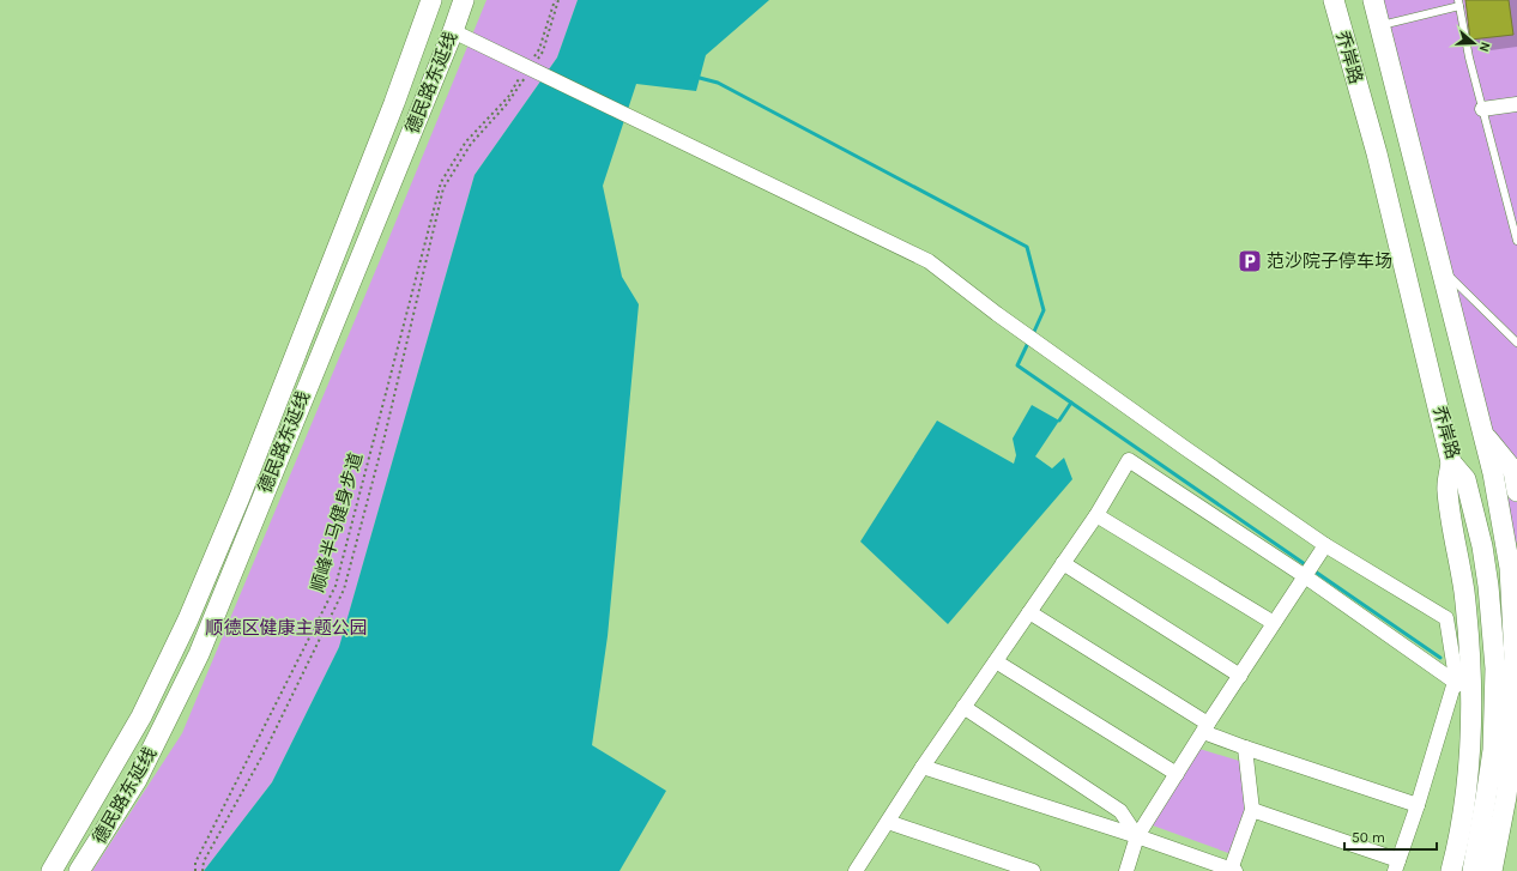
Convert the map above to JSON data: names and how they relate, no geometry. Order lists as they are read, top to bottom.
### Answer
{
  "streets": {
    "street": ["乔岸路", "德民路东延线"],
    "path": ["顺峰半马健身步道"]
  },
  "parks": ["顺德区健康主题公园"],
  "places": {
    "parking": ["范沙院子停车场"]
  },
  "scale_bar": "50 m",
  "north": "right"
}
